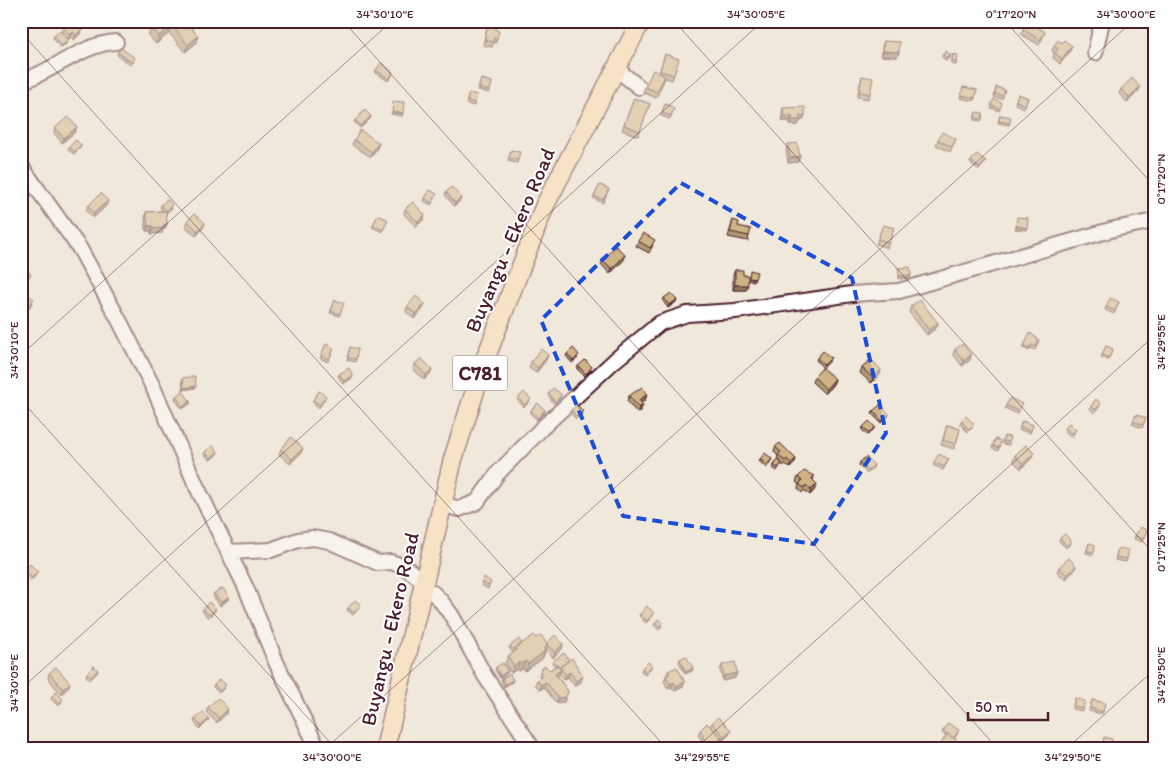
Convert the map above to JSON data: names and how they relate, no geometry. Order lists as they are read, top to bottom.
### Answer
{
  "streets": {
    "main road": ["Buyangu - Ekero Road", "C781"]
  },
  "scale_bar": "50 m",
  "coordinates": [
    "34°30'10\"E",
    "34°30'05\"E",
    "0°17'20\"N",
    "34°30'00\"E",
    "34°29'55\"E",
    "0°17'25\"N",
    "34°29'50\"E"
  ]
}
